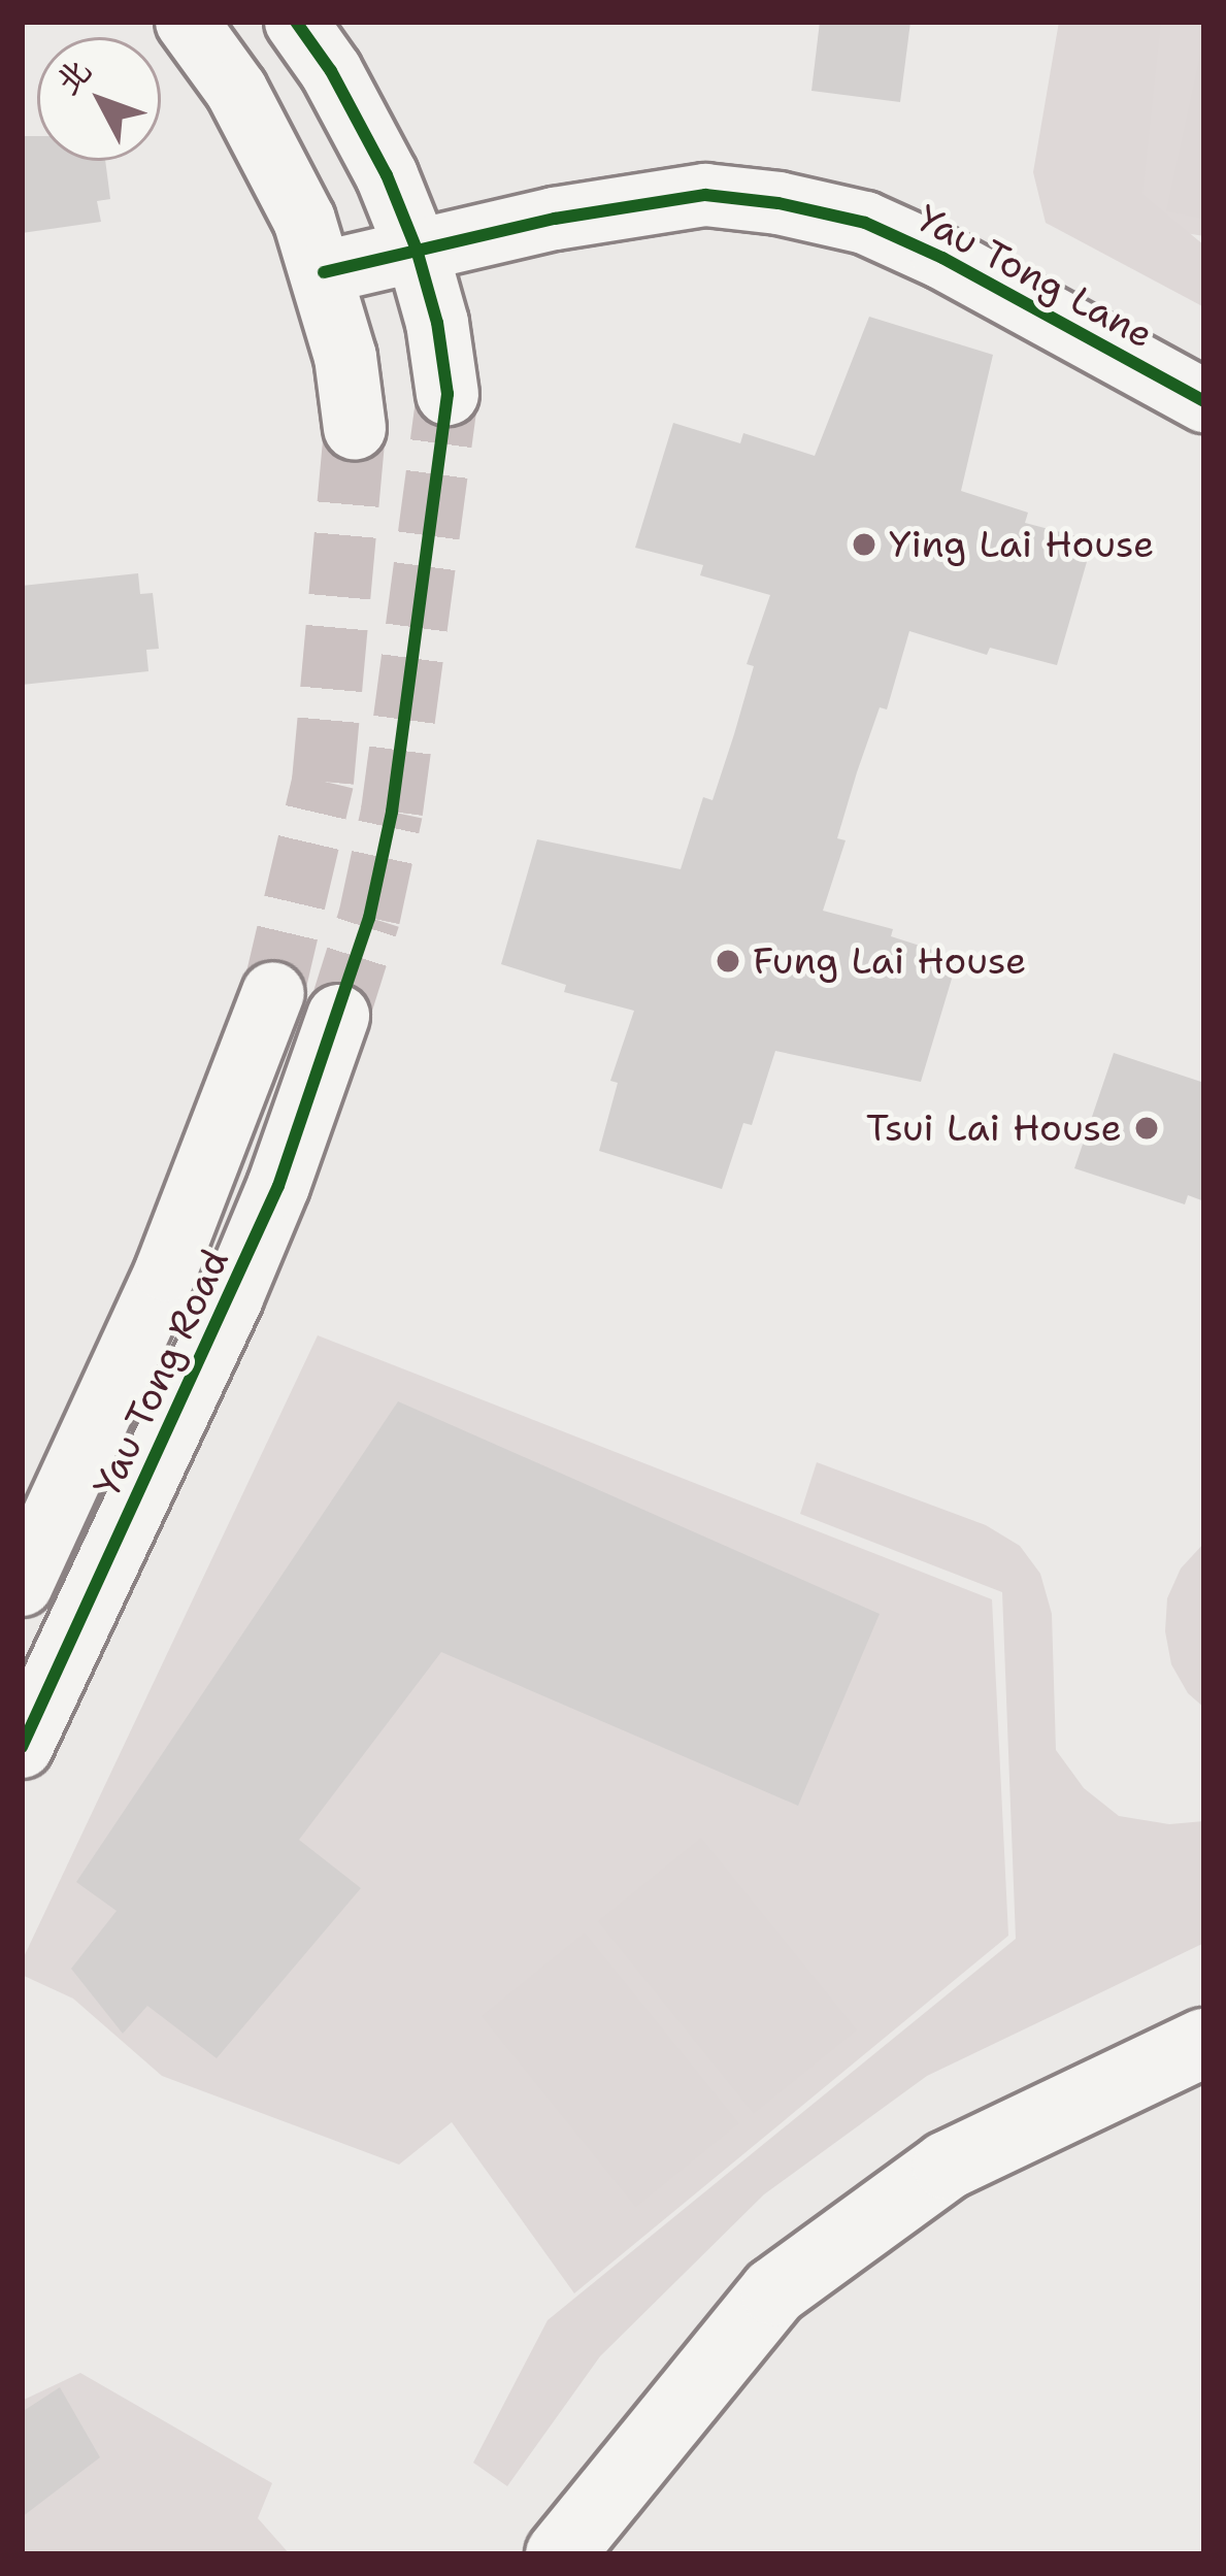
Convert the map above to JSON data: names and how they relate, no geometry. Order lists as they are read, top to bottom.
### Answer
{
  "streets": {
    "street": ["Yau Tong Lane", "Yau Tong Road"]
  },
  "places": ["Ying Lai House", "Fung Lai House", "Tsui Lai House"],
  "north": "top left"
}
